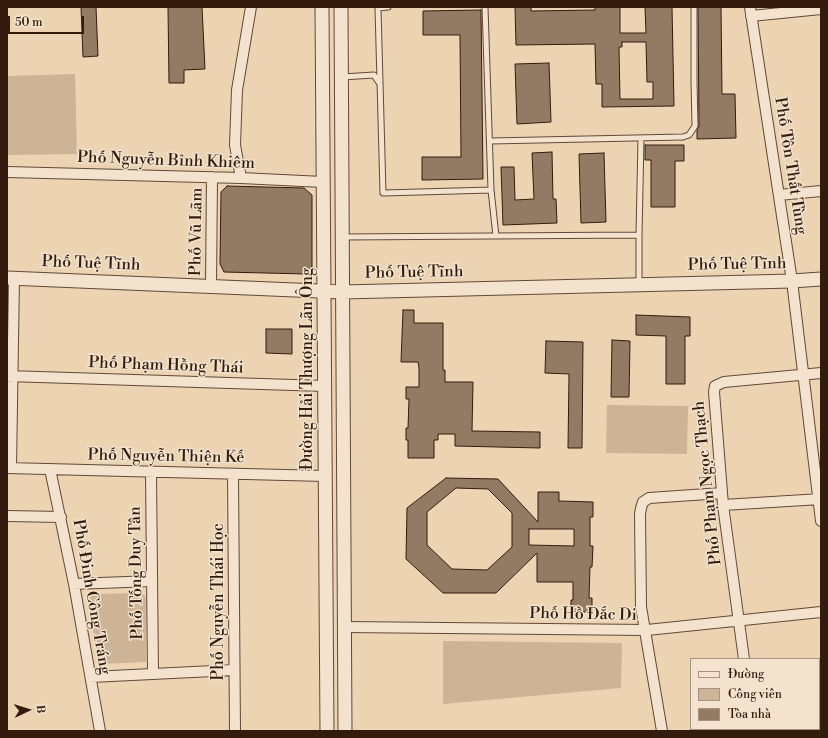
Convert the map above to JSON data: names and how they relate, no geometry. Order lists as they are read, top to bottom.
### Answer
{
  "streets": {
    "street": [
      "Phố Nguyễn Bỉnh Khiêm",
      "Phố Tôn Thất Tùng",
      "Phố Vũ Lãm",
      "Phố Tuệ Tĩnh",
      "Phố Phạm Hồng Thái",
      "Đường Hải Thượng Lãn Ông",
      "Phố Nguyễn Thiện Kế",
      "Phố Phạm Ngọc Thạch",
      "Phố Tống Duy Tân",
      "Phố Đinh Công Tráng",
      "Phố Nguyễn Thái Học",
      "Phố Hồ Đắc Di"
    ]
  },
  "crossings": [
    ["Phố Nguyễn Bỉnh Khiêm", "Phố Vũ Lãm"],
    ["Phố Nguyễn Bỉnh Khiêm", "Đường Hải Thượng Lãn Ông"],
    ["Phố Tôn Thất Tùng", "Phố Tuệ Tĩnh"],
    ["Phố Tôn Thất Tùng", "Phố Phạm Ngọc Thạch"],
    ["Phố Vũ Lãm", "Phố Tuệ Tĩnh"],
    ["Phố Tuệ Tĩnh", "Đường Hải Thượng Lãn Ông"],
    ["Phố Phạm Hồng Thái", "Đường Hải Thượng Lãn Ông"],
    ["Đường Hải Thượng Lãn Ông", "Phố Nguyễn Thiện Kế"],
    ["Phố Nguyễn Thiện Kế", "Phố Tống Duy Tân"],
    ["Phố Nguyễn Thiện Kế", "Phố Đinh Công Tráng"],
    ["Phố Nguyễn Thiện Kế", "Phố Nguyễn Thái Học"],
    ["Phố Phạm Ngọc Thạch", "Phố Hồ Đắc Di"]
  ],
  "legend": ["Đường", "Công viên", "Tòa nhà"],
  "scale_bar": "50 m",
  "north": "right"
}
